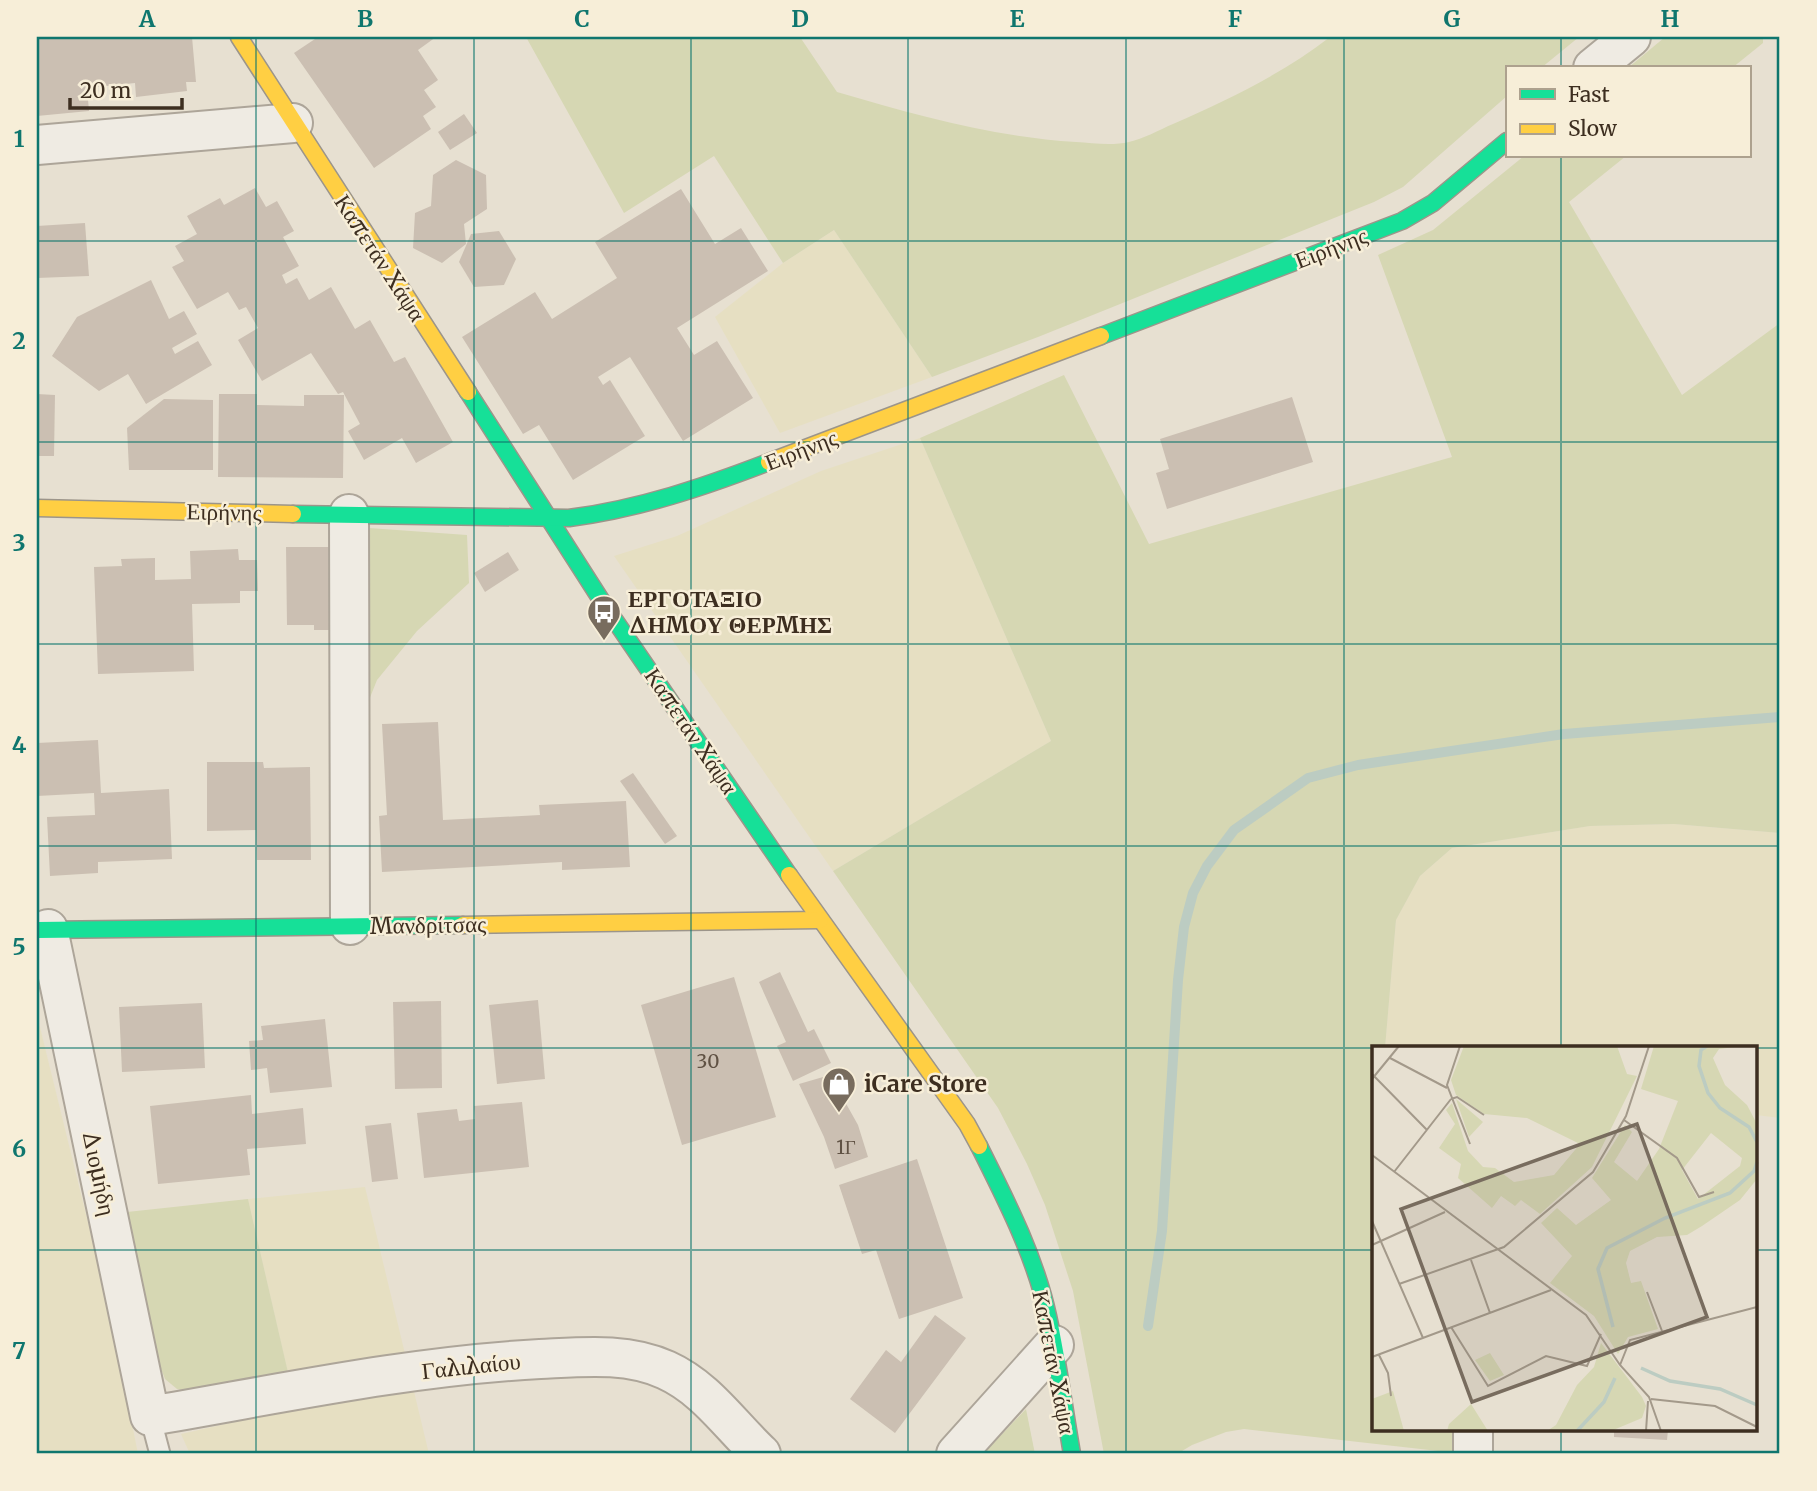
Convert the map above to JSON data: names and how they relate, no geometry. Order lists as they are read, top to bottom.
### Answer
{
  "streets": {
    "street": [
      "Ειρήνης",
      "Καπετάν Χάψα",
      "Μανδρίτσας",
      "Διομήδη",
      "Γαλιλαίου"
    ]
  },
  "crossings": [
    ["Ειρήνης", "Καπετάν Χάψα"],
    ["Καπετάν Χάψα", "Μανδρίτσας"],
    ["Μανδρίτσας", "Διομήδη"],
    ["Διομήδη", "Γαλιλαίου"]
  ],
  "places": {
    "bus stop": ["ΕΡΓΟΤΑΞΙΟ ΔΗΜΟΥ ΘΕΡΜΗΣ"],
    "shop": ["iCare Store"]
  },
  "house_numbers": ["30", "1Γ"],
  "legend": ["Fast", "Slow"],
  "scale_bar": "20 m",
  "grid": {
    "columns": [
      "A",
      "B",
      "C",
      "D",
      "E",
      "F",
      "G",
      "H"
    ],
    "rows": [
      "1",
      "2",
      "3",
      "4",
      "5",
      "6",
      "7"
    ]
  }
}
